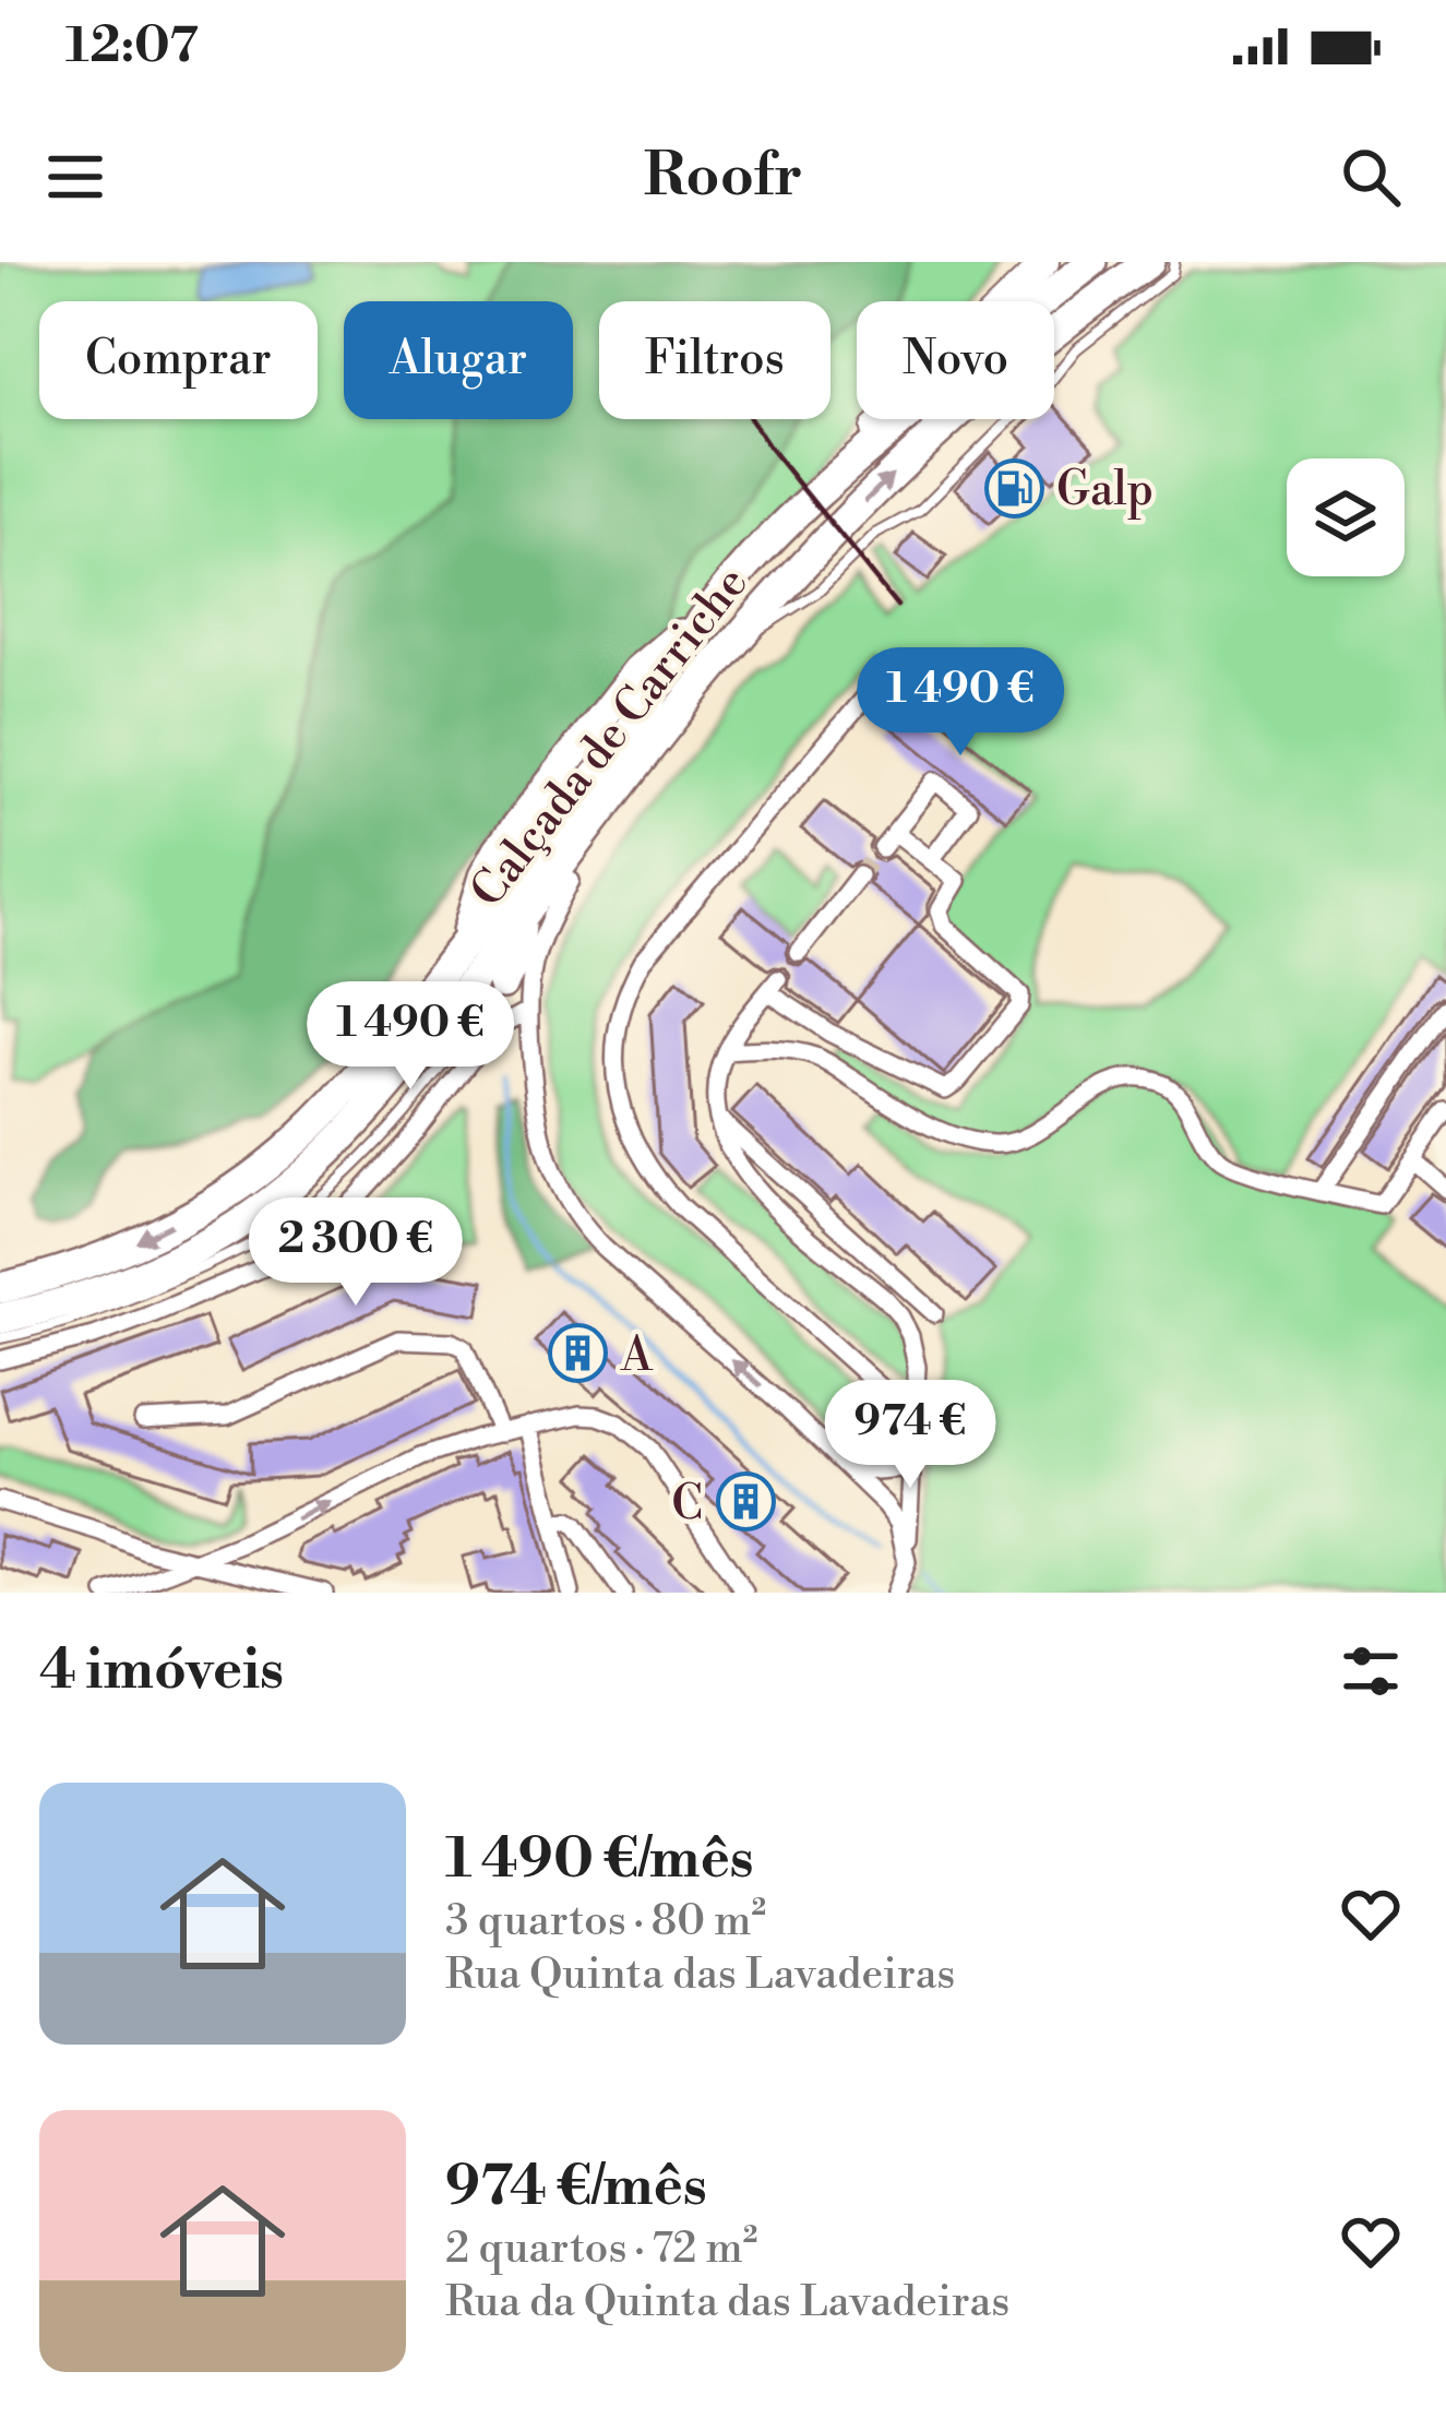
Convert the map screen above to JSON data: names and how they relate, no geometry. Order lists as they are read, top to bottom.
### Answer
{
  "streets": {
    "highway": ["Calçada de Carriche"]
  },
  "places": {
    "fuel station": ["Galp"],
    "building": ["A", "C"]
  },
  "page": {
    "status": "12:07",
    "header": "Roofr",
    "chip": [
      "Comprar",
      "Alugar",
      "Filtros",
      "Novo"
    ],
    "price": [
      "1 490 €",
      "1 490 €",
      "2 300 €",
      "974 €"
    ],
    "heading": "4 imóveis",
    "list": [
      {
        "name": "1 490 €/mês",
        "note": "3 quartos · 80 m² · Rua Quinta das Lavadeiras"
      },
      {
        "name": "974 €/mês",
        "note": "2 quartos · 72 m² · Rua da Quinta das Lavadeiras"
      }
    ]
  }
}
